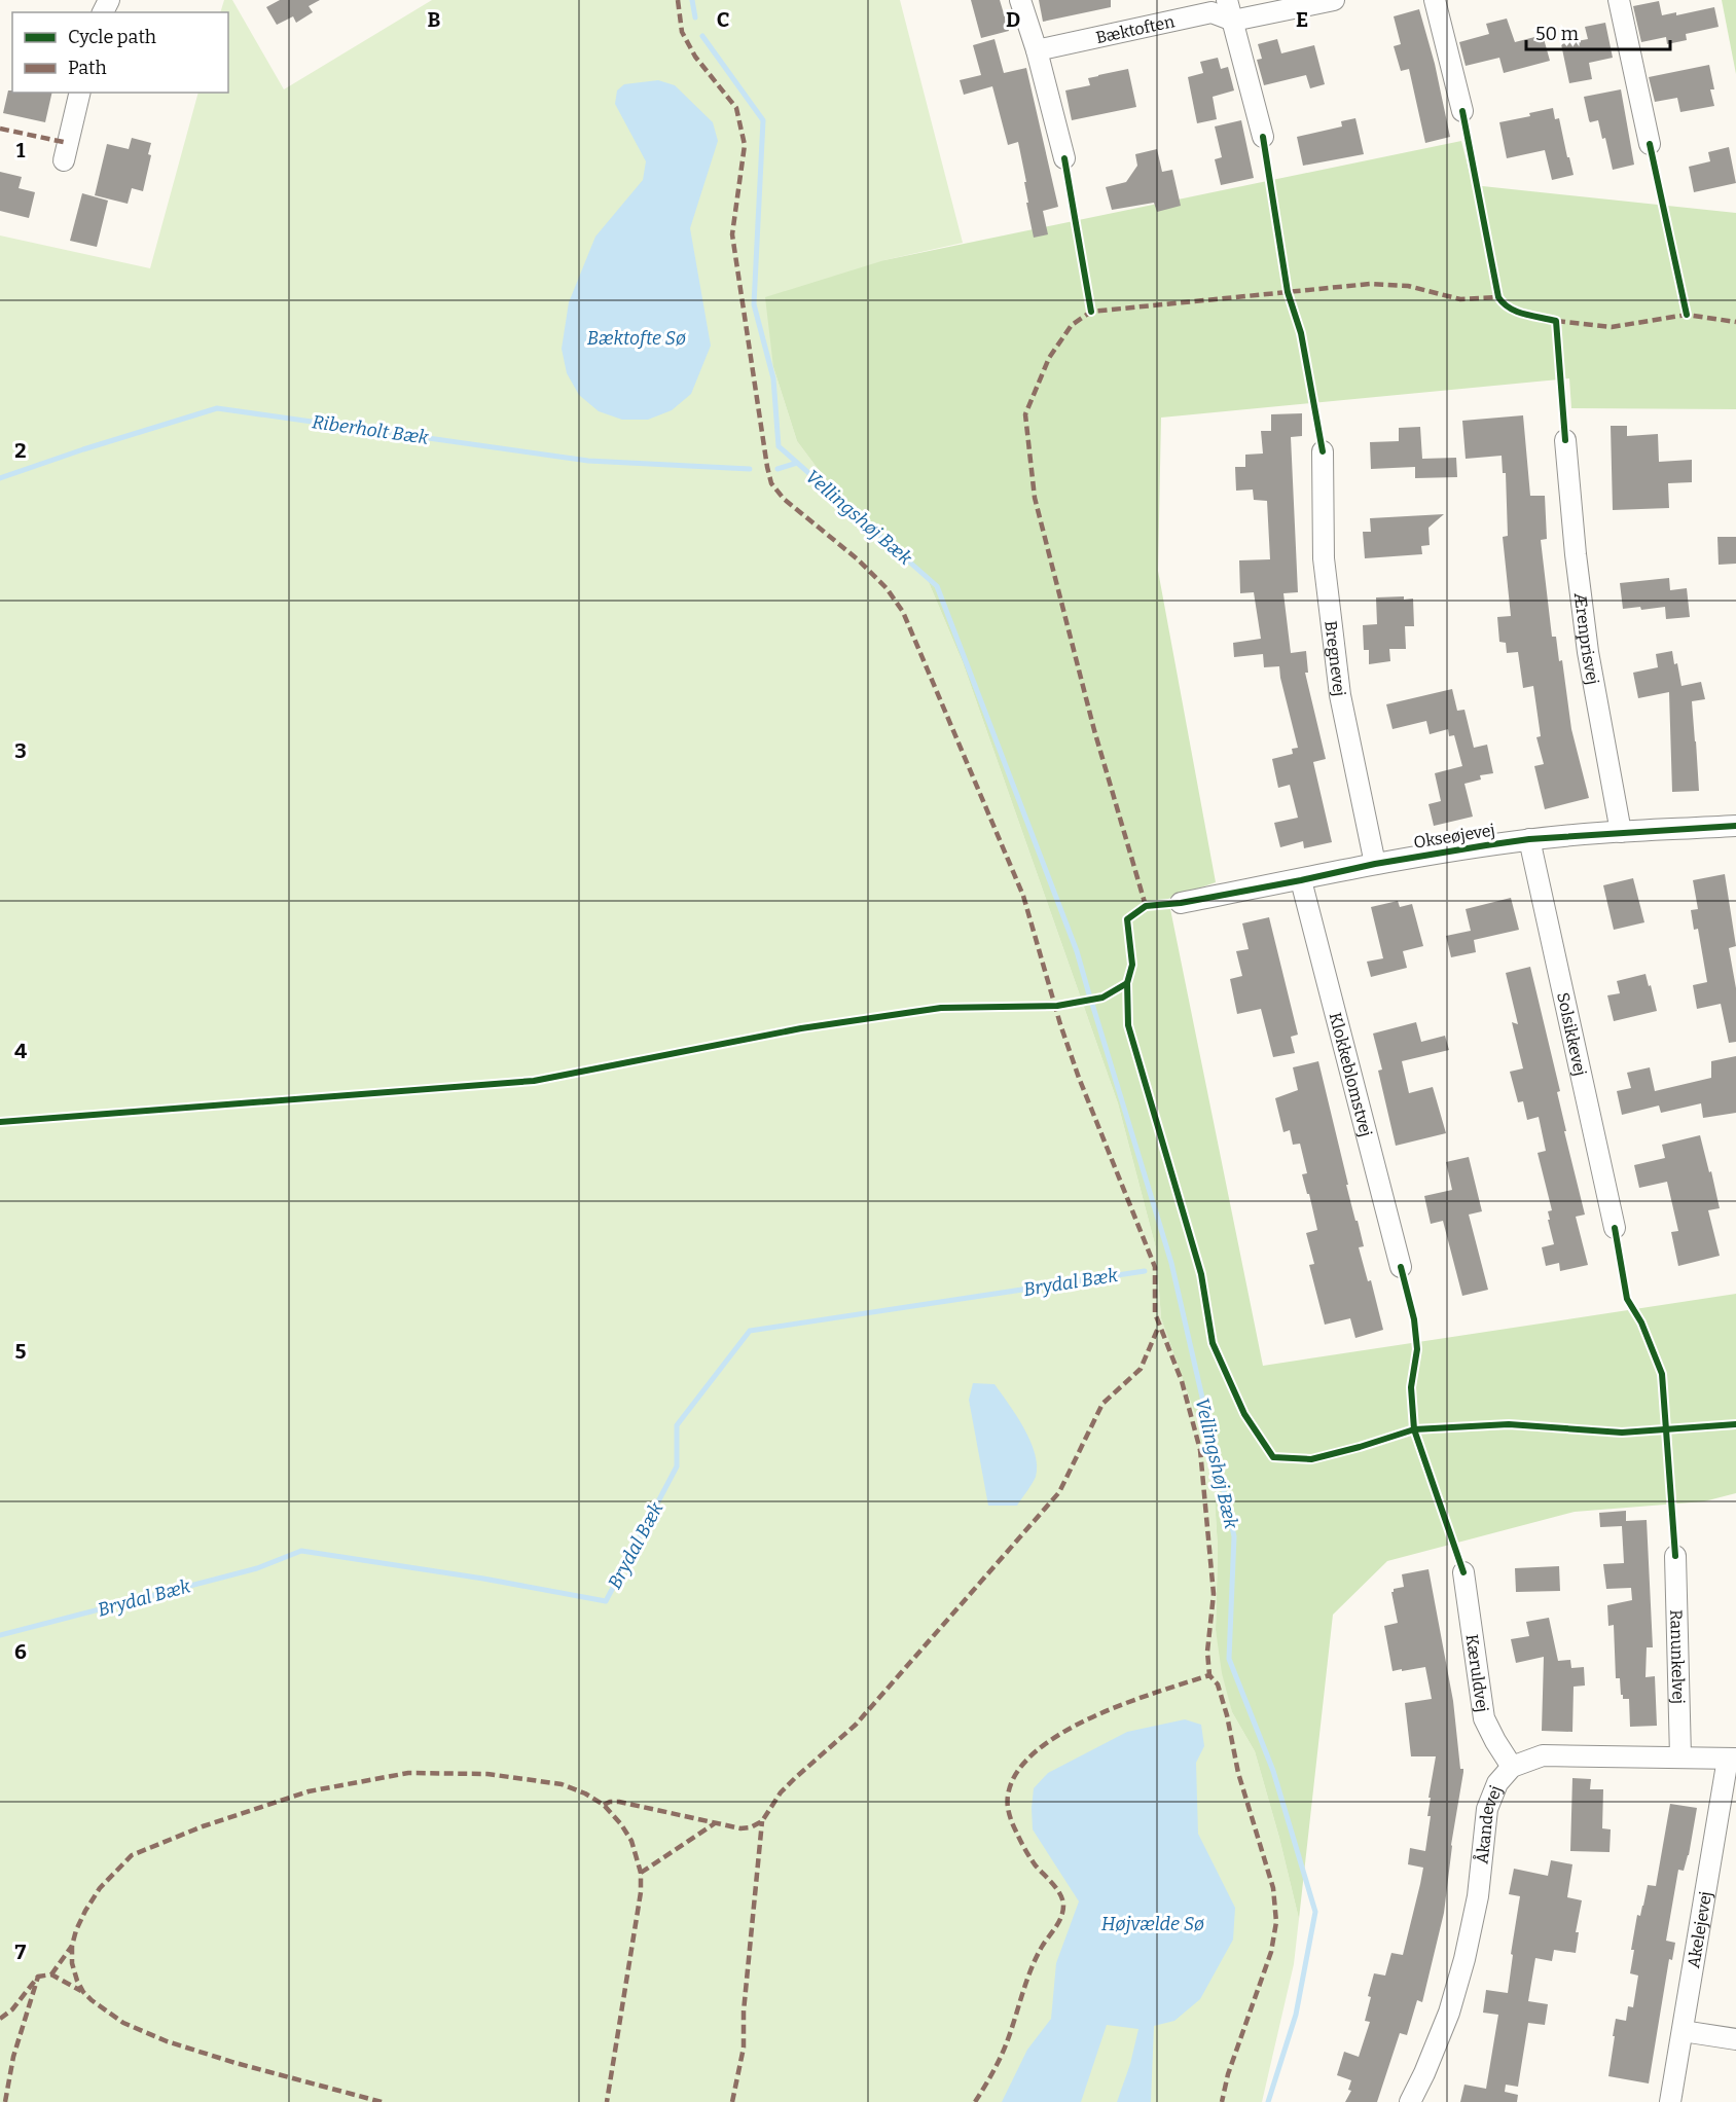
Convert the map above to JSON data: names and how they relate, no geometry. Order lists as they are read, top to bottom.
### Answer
{
  "streets": {
    "street": [
      "Bæktoften",
      "Ærenprisvej",
      "Bregnevej",
      "Okseøjevej",
      "Solsikkevej",
      "Klokkeblomstvej",
      "Ranunkelvej",
      "Kæruldvej",
      "Åkandevej",
      "Akelejevej"
    ]
  },
  "crossings": [
    ["Ærenprisvej", "Okseøjevej"],
    ["Bregnevej", "Okseøjevej"],
    ["Okseøjevej", "Solsikkevej"],
    ["Okseøjevej", "Klokkeblomstvej"],
    ["Ranunkelvej", "Åkandevej"],
    ["Kæruldvej", "Åkandevej"],
    ["Åkandevej", "Akelejevej"]
  ],
  "water": [
    "Bæktofte Sø",
    "Riberholt Bæk",
    "Vellingshøj Bæk",
    "Brydal Bæk",
    "Højvælde Sø"
  ],
  "legend": ["Cycle path", "Path"],
  "scale_bar": "50 m",
  "grid": {
    "columns": [
      "B",
      "C",
      "D",
      "E"
    ],
    "rows": [
      "1",
      "2",
      "3",
      "4",
      "5",
      "6",
      "7"
    ]
  }
}
